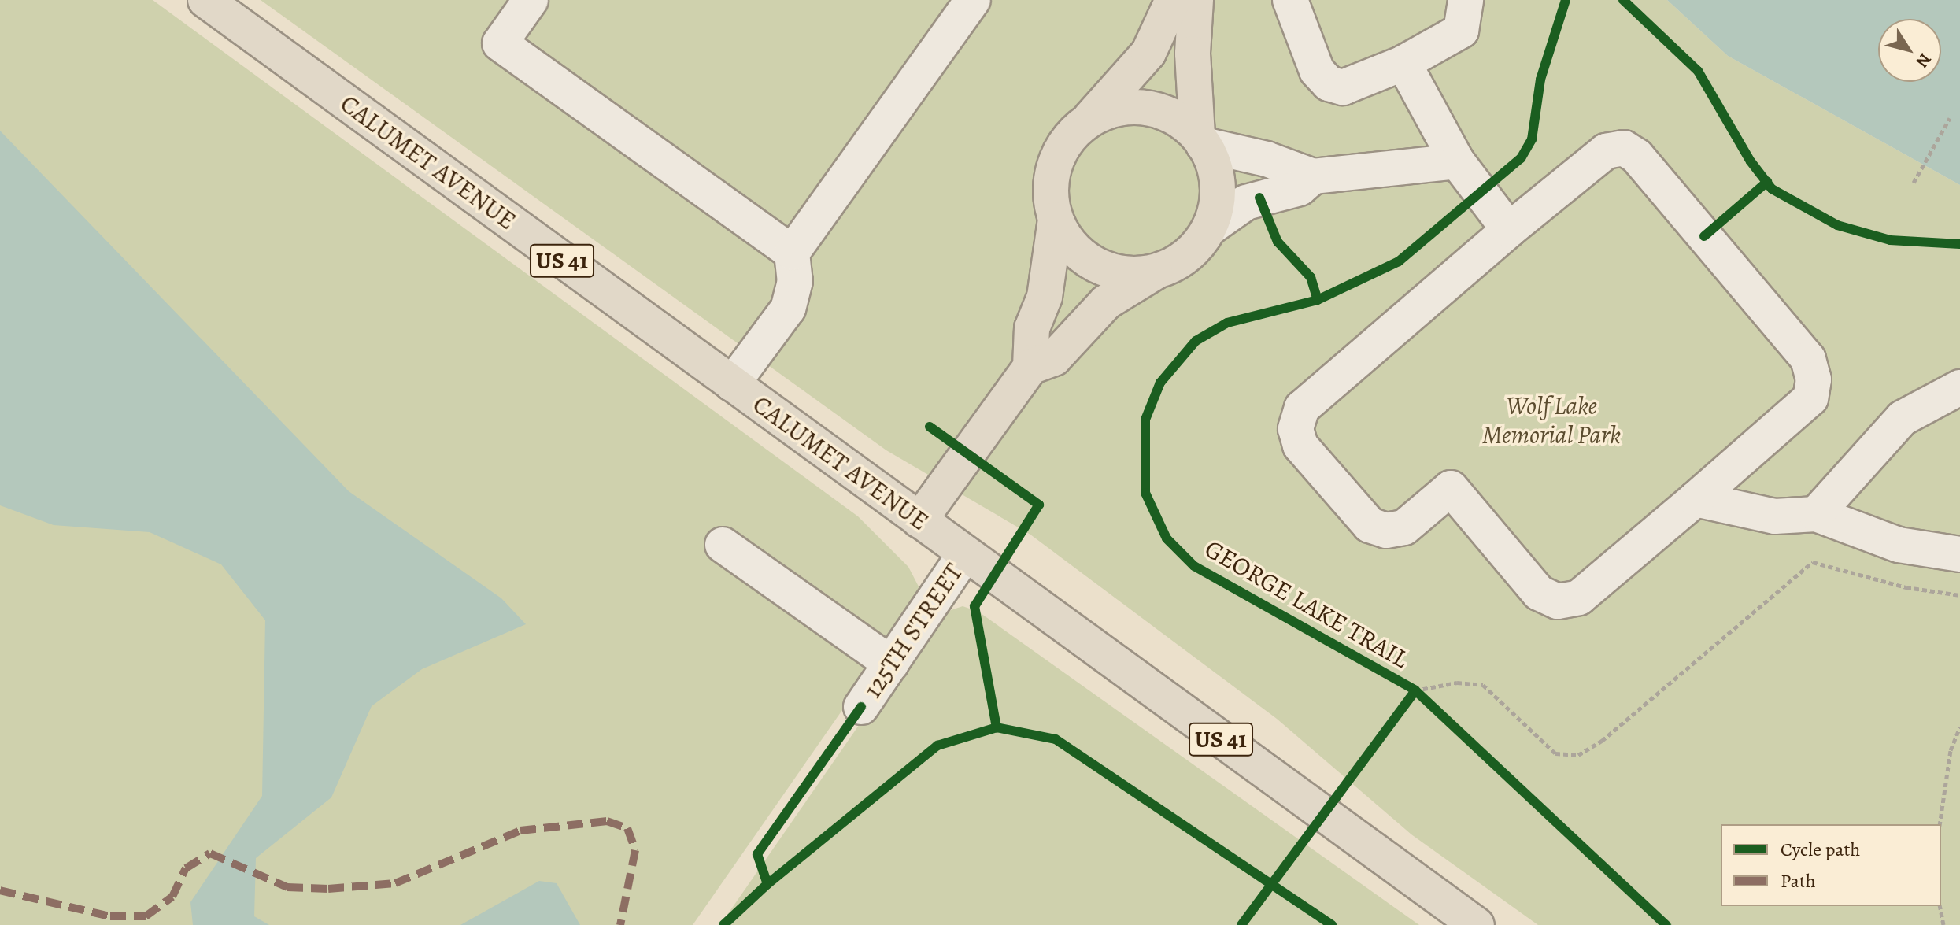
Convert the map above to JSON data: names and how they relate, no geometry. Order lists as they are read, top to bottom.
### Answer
{
  "streets": {
    "main road": ["CALUMET AVENUE", "US 41"],
    "lane": ["125TH STREET"],
    "cycle path": ["GEORGE LAKE TRAIL"]
  },
  "crossings": [
    ["CALUMET AVENUE", "125TH STREET"]
  ],
  "parks": ["Wolf Lake Memorial Park"],
  "legend": ["Cycle path", "Path"],
  "north": "bottom right"
}
